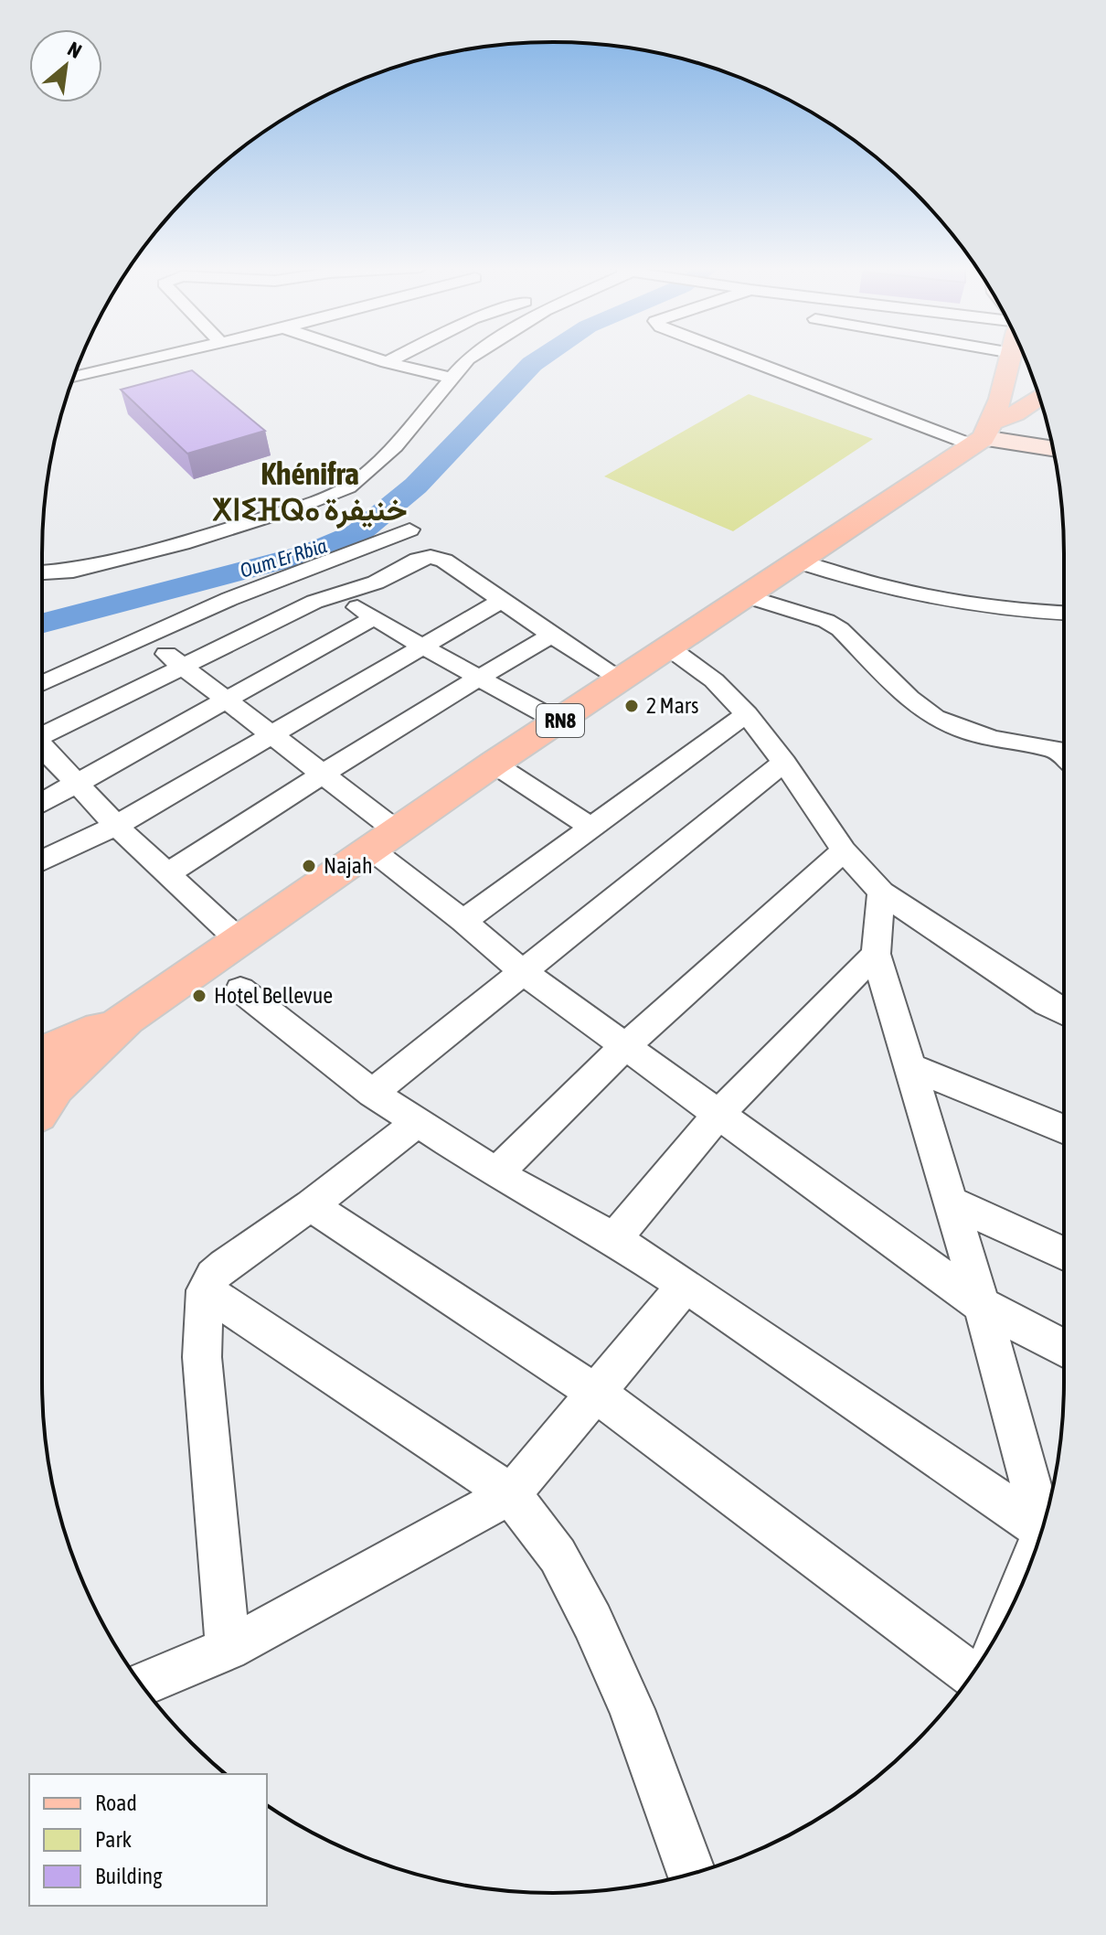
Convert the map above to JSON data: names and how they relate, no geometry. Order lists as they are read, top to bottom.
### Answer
{
  "streets": {
    "main road": ["RN8"]
  },
  "districts": ["Khénifra ⵅⵏⵉⴼⵕⴰ خنيفرة"],
  "water": ["Oum Er Rbia"],
  "places": ["2 Mars", "Najah", "Hotel Bellevue"],
  "legend": ["Road", "Park", "Building"],
  "north": "top right"
}
